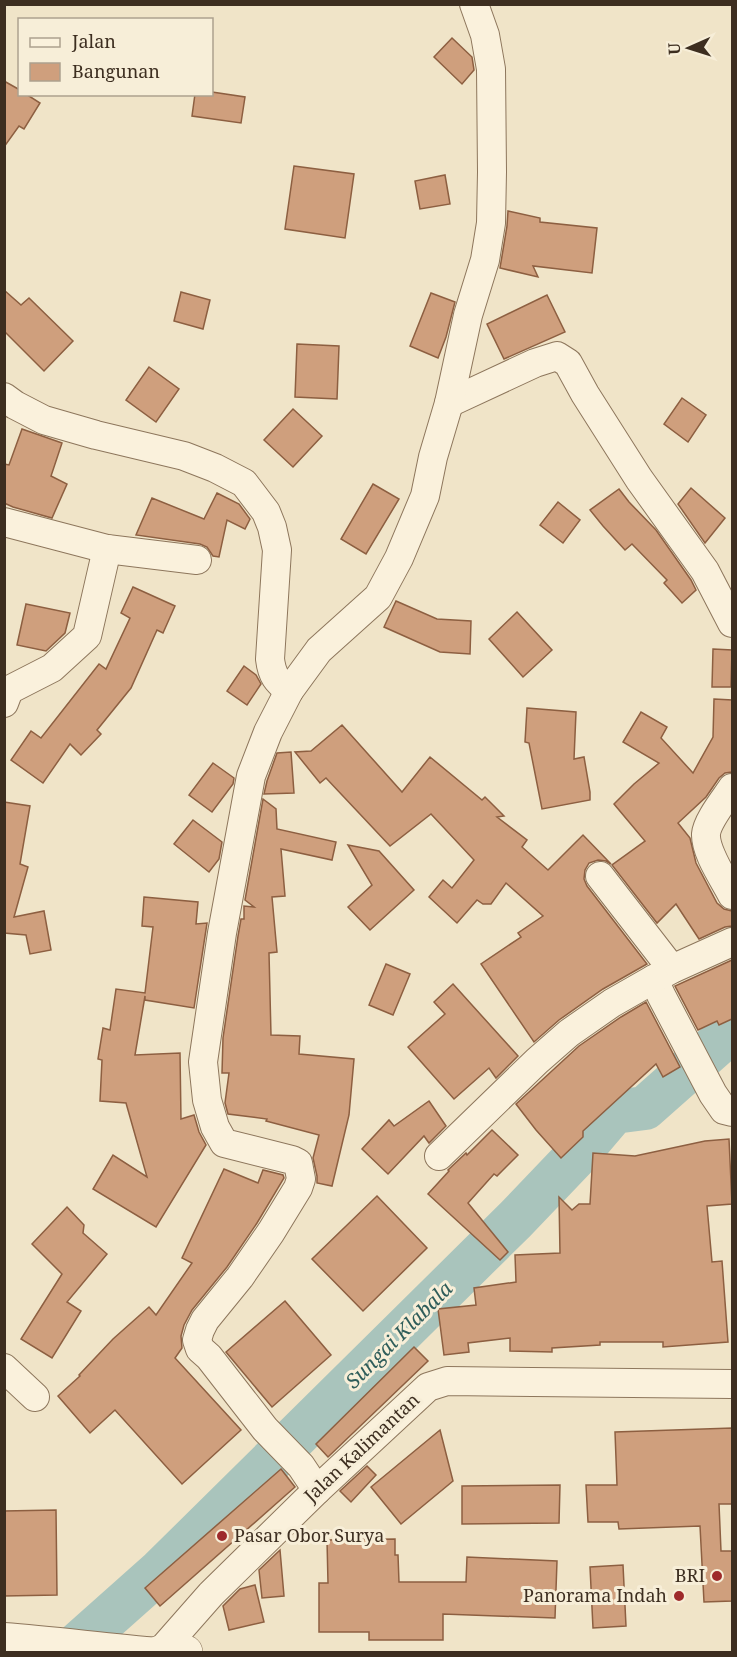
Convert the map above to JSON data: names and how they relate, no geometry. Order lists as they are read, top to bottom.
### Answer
{
  "streets": {
    "street": ["Jalan Kalimantan"]
  },
  "water": ["Sungai Klabala"],
  "places": ["Pasar Obor Surya", "BRI", "Panorama Indah"],
  "legend": ["Jalan", "Bangunan"],
  "north": "left"
}
